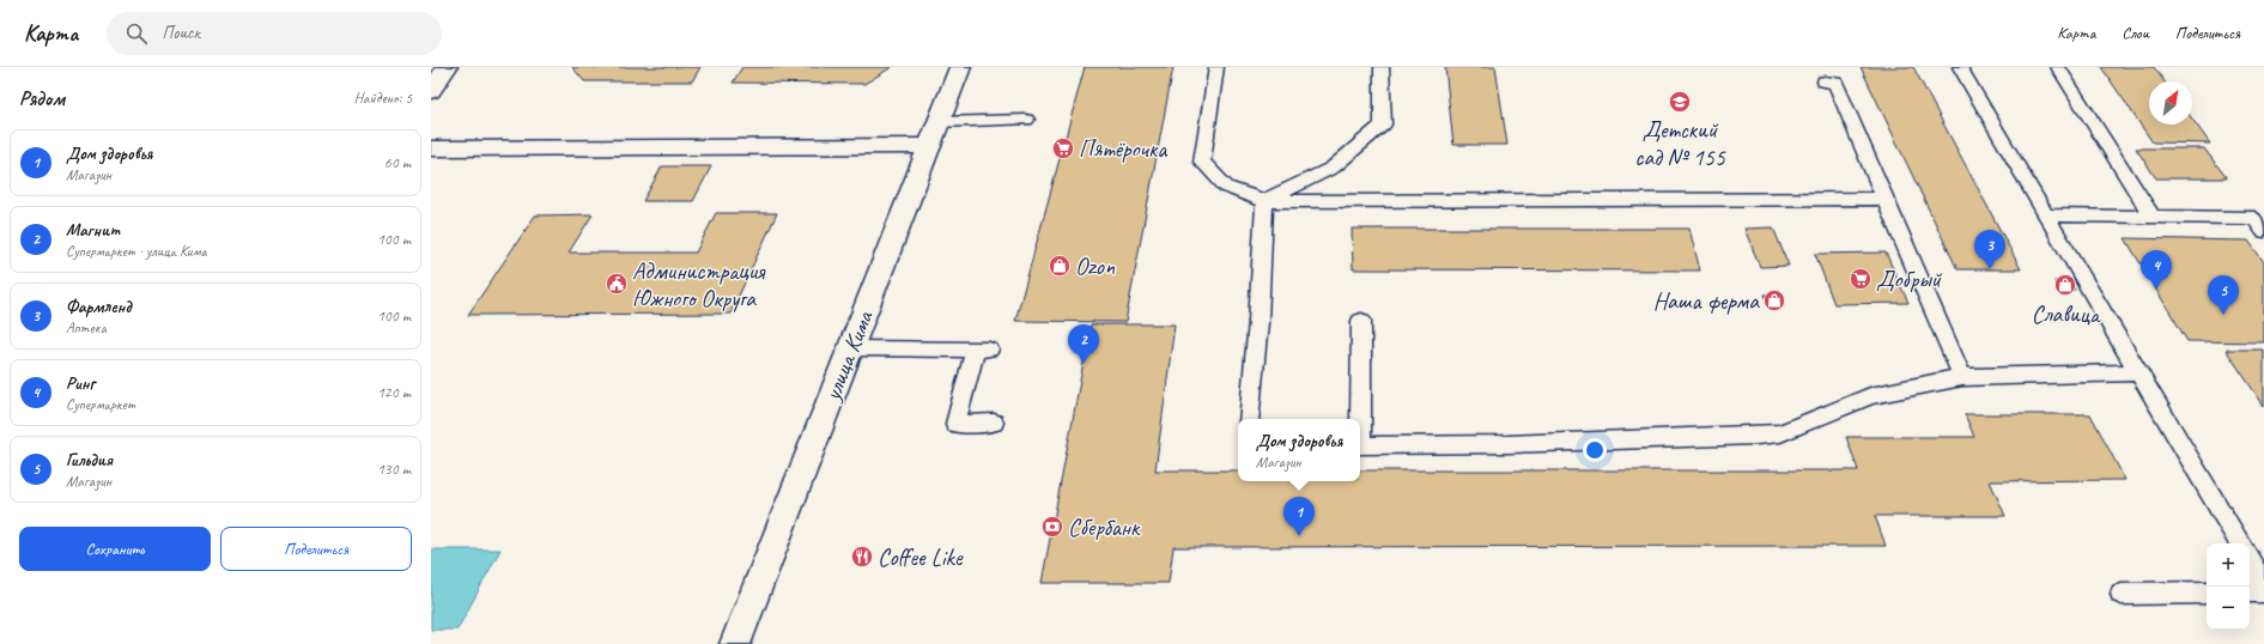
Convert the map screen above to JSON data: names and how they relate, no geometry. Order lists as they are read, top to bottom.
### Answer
{
  "streets": {
    "street": ["улица Кима"]
  },
  "places": {
    "school or university": ["Детский сад № 155"],
    "supermarket": ["Пятёрочка", "Добрый"],
    "shop": ["Ozon", "Славица", "Наша ферма"],
    "public building": ["Администрация Южного Округа"],
    "bank": ["Сбербанк"],
    "restaurant": ["Coffee Like"]
  },
  "north": "top right",
  "page": {
    "header": "Карта",
    "search": "Поиск",
    "nav": ["Карта", "Слои", "Поделиться"],
    "heading": ["Рядом", "Найдено: 5"],
    "list": [
      {
        "mark": "1",
        "name": "Дом здоровья",
        "note": "Магазин",
        "value": "60 m"
      },
      {
        "mark": "2",
        "name": "Магнит",
        "note": "Супермаркет · улица Кима",
        "value": "100 m"
      },
      {
        "mark": "3",
        "name": "Фармленд",
        "note": "Аптека",
        "value": "100 m"
      },
      {
        "mark": "4",
        "name": "Ринг",
        "note": "Супермаркет",
        "value": "120 m"
      },
      {
        "mark": "5",
        "name": "Гильдия",
        "note": "Магазин",
        "value": "130 m"
      }
    ],
    "pins": [
      "3",
      "4",
      "5",
      "2",
      "1"
    ],
    "popup": ["Дом здоровья", "Магазин"],
    "buttons": ["Сохранить", "Поделиться"],
    "map_buttons": ["+", "−"]
  }
}
